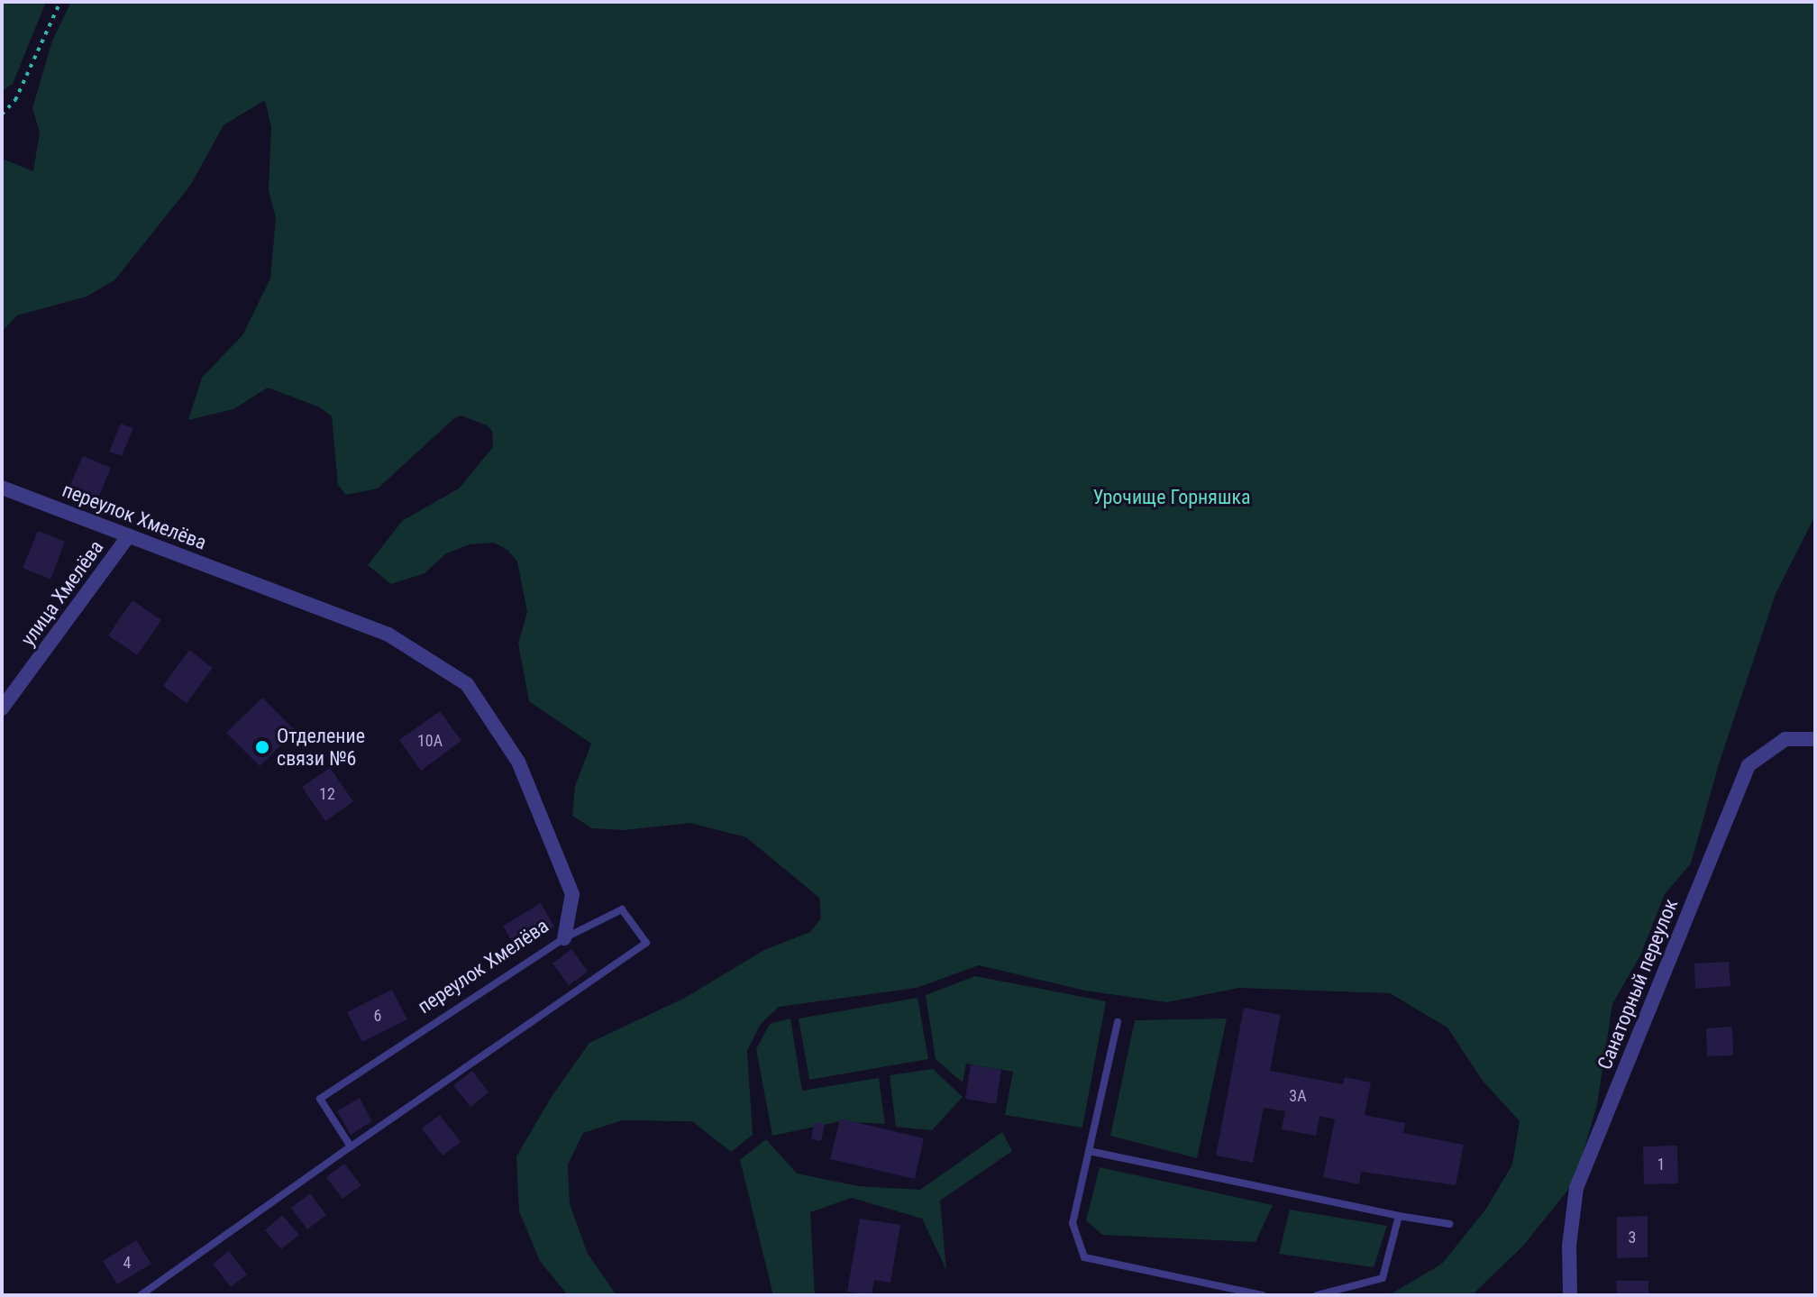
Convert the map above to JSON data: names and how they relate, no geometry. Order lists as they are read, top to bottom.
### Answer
{
  "streets": {
    "street": ["переулок Хмелёва", "улица Хмелёва", "Санаторный переулок"]
  },
  "crossings": [
    ["переулок Хмелёва", "улица Хмелёва"]
  ],
  "parks": ["Урочище Горняшка"],
  "places": ["Отделение связи №6"],
  "house_numbers": [
    "10А",
    "12",
    "6",
    "3А",
    "1",
    "3",
    "4"
  ]
}
